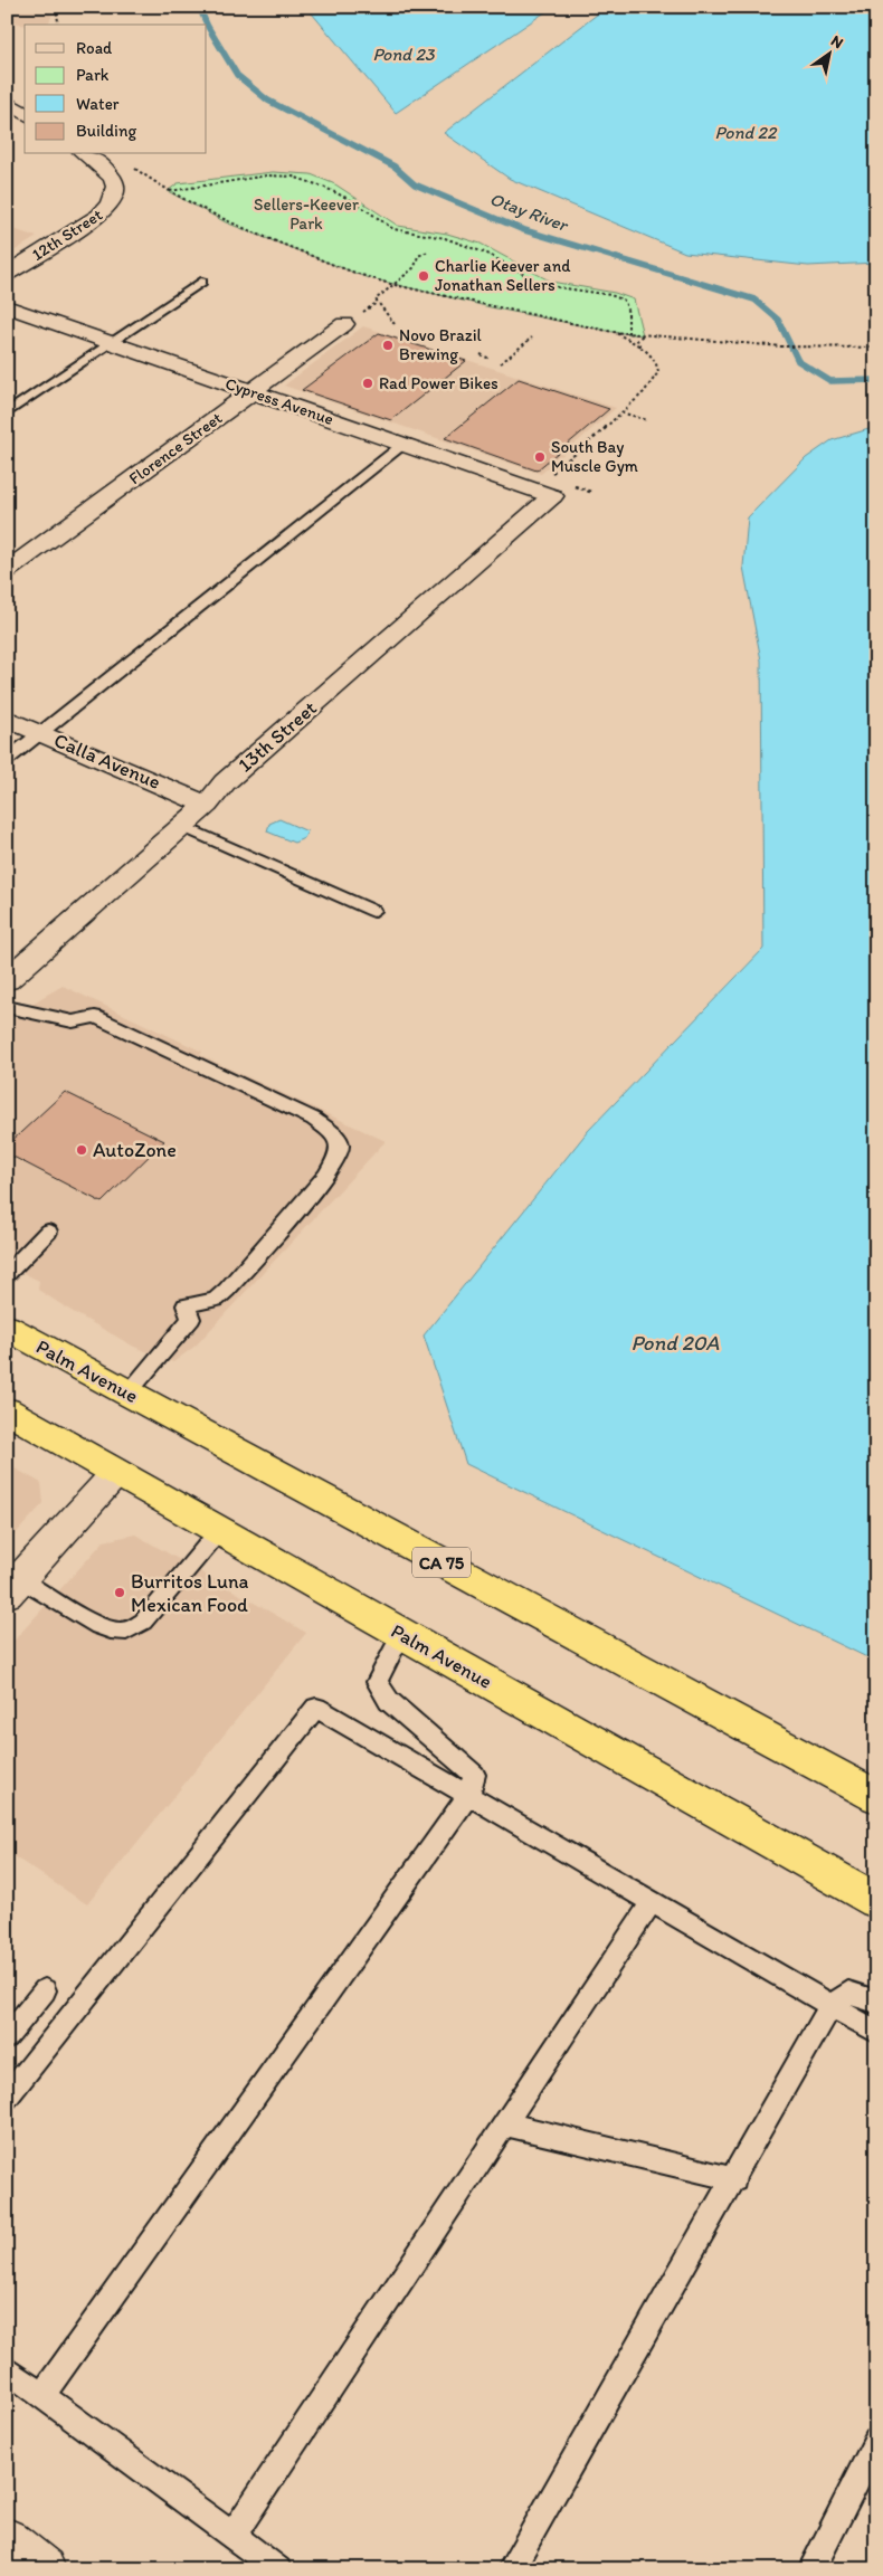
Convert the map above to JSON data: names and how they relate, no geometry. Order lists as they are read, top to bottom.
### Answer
{
  "streets": {
    "highway": ["Palm Avenue", "CA 75"],
    "street": [
      "12th Street",
      "Cypress Avenue",
      "Florence Street",
      "13th Street",
      "Calla Avenue"
    ]
  },
  "crossings": [
    ["Cypress Avenue", "Florence Street"],
    ["Cypress Avenue", "13th Street"],
    ["13th Street", "Calla Avenue"]
  ],
  "water": [
    "Pond 23",
    "Pond 22",
    "Otay River",
    "Pond 20A"
  ],
  "parks": ["Sellers-Keever Park"],
  "places": [
    "Charlie Keever and Jonathan Sellers",
    "Novo Brazil Brewing",
    "Rad Power Bikes",
    "South Bay Muscle Gym",
    "AutoZone",
    "Burritos Luna Mexican Food"
  ],
  "legend": [
    "Road",
    "Park",
    "Water",
    "Building"
  ],
  "north": "top right"
}
